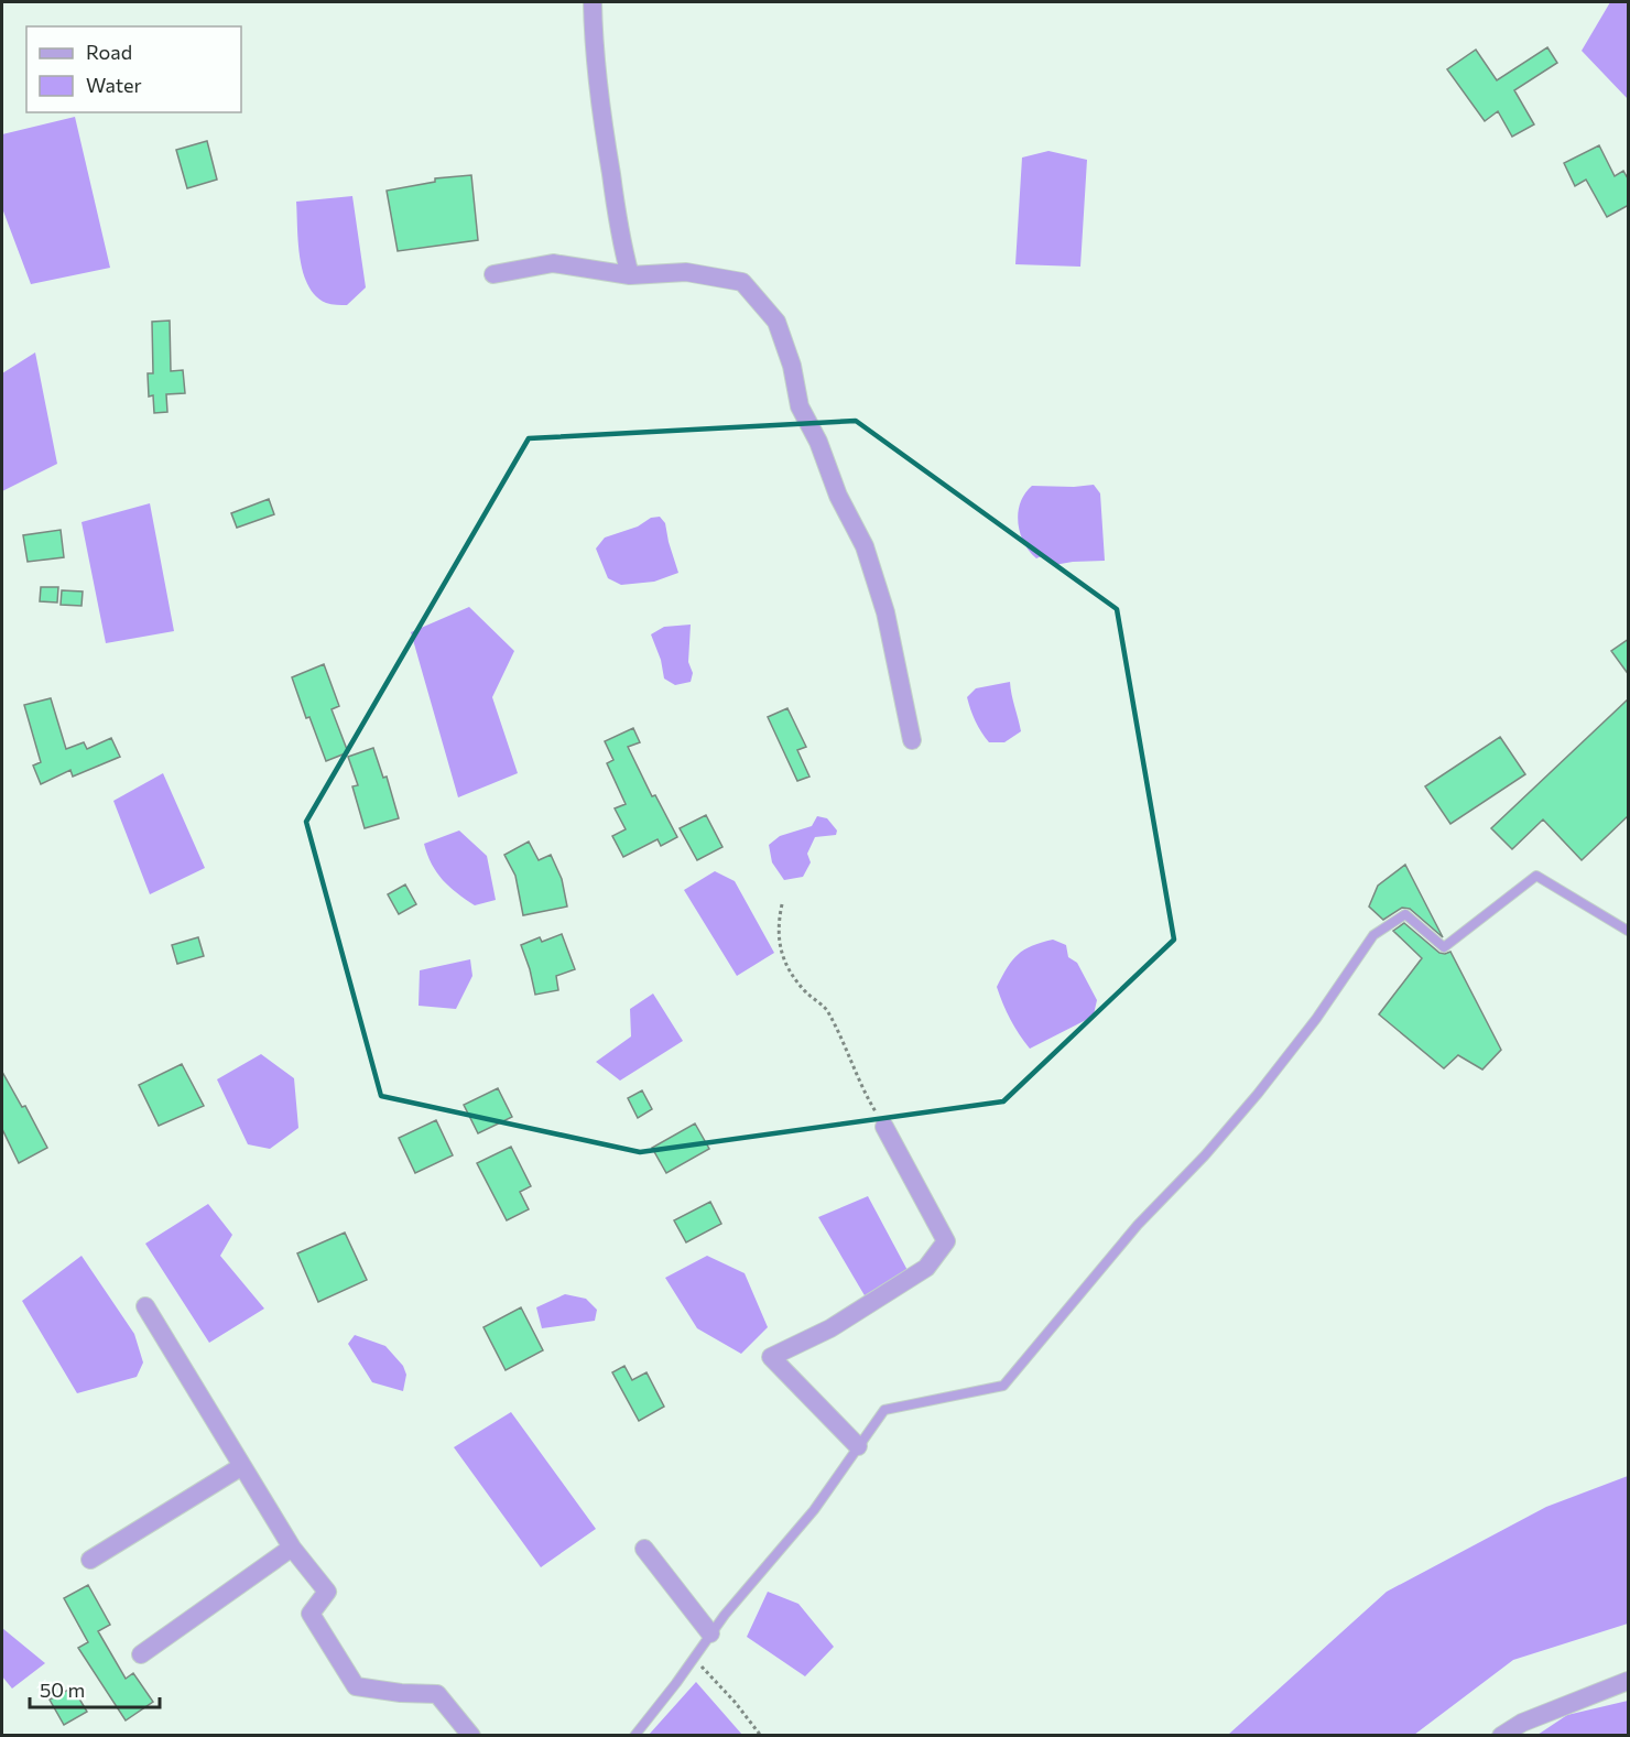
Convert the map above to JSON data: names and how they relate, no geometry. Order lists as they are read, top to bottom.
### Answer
{
  "legend": ["Road", "Water"],
  "scale_bar": "50 m"
}
